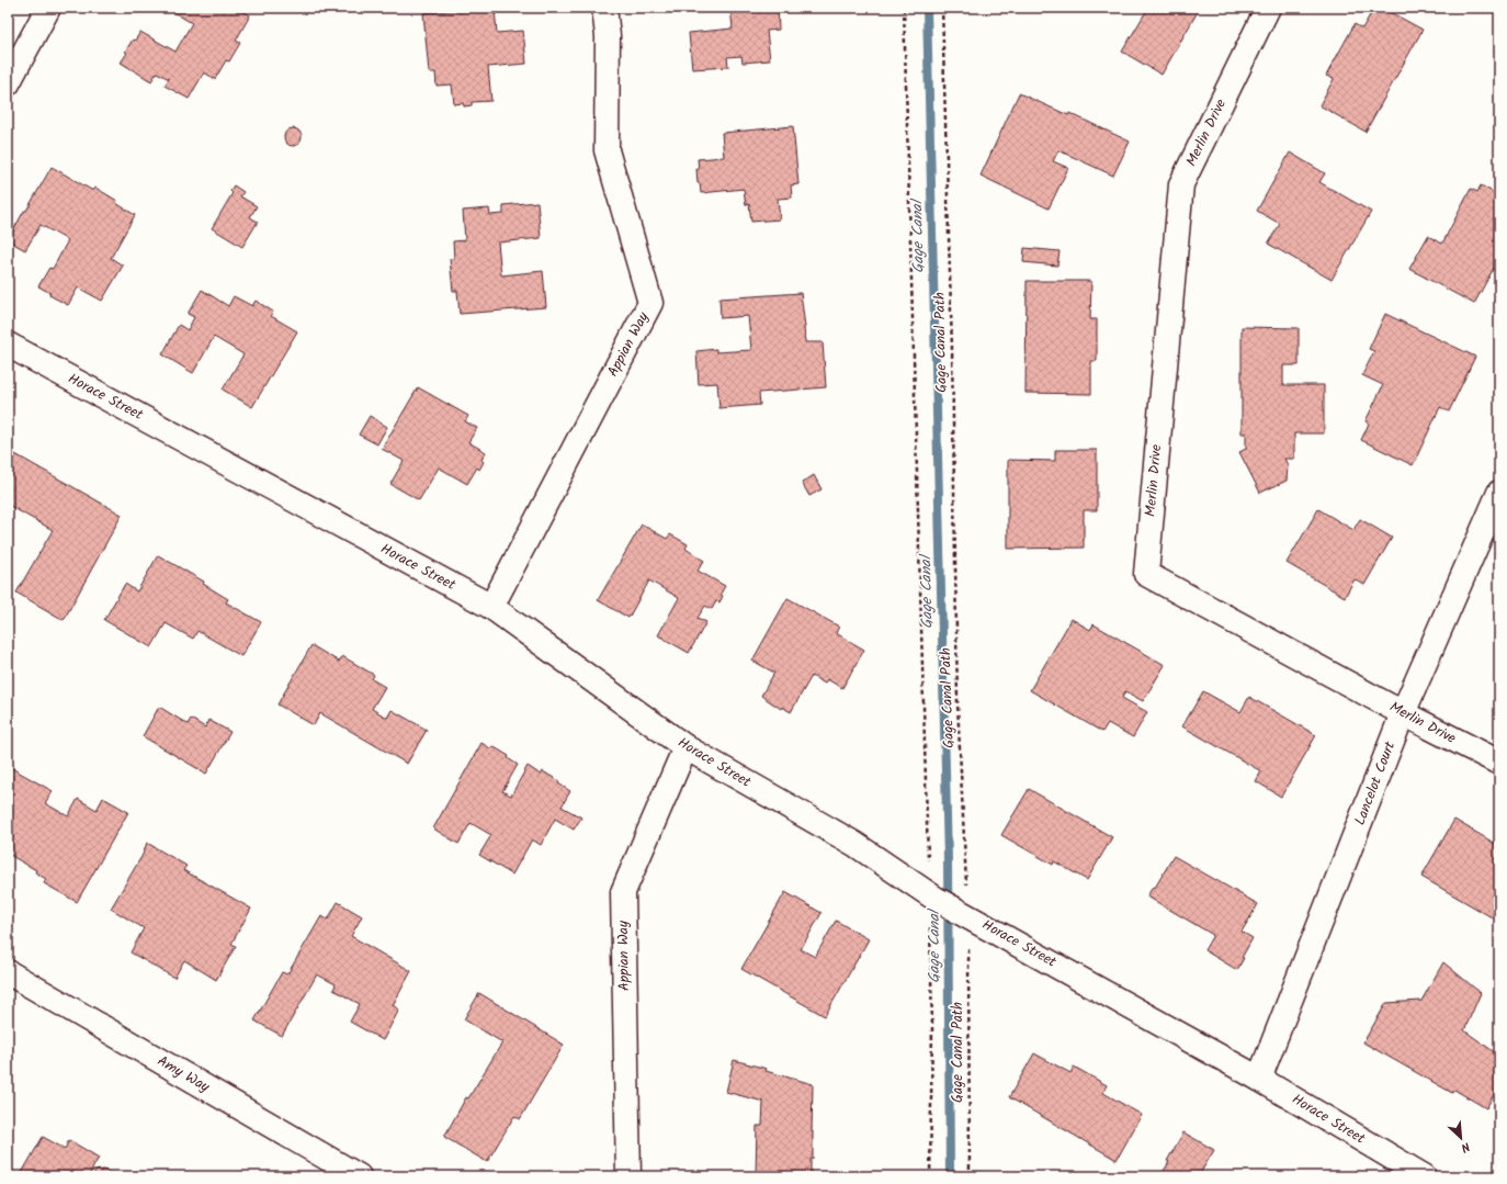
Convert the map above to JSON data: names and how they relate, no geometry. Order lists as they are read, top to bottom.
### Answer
{
  "streets": {
    "street": [
      "Merlin Drive",
      "Appian Way",
      "Horace Street",
      "Lancelot Court",
      "Amy Way"
    ],
    "path": ["Gage Canal Path"]
  },
  "crossings": [
    ["Merlin Drive", "Lancelot Court"],
    ["Gage Canal Path", "Horace Street"],
    ["Appian Way", "Horace Street"],
    ["Horace Street", "Lancelot Court"]
  ],
  "water": ["Gage Canal"],
  "north": "bottom right"
}
